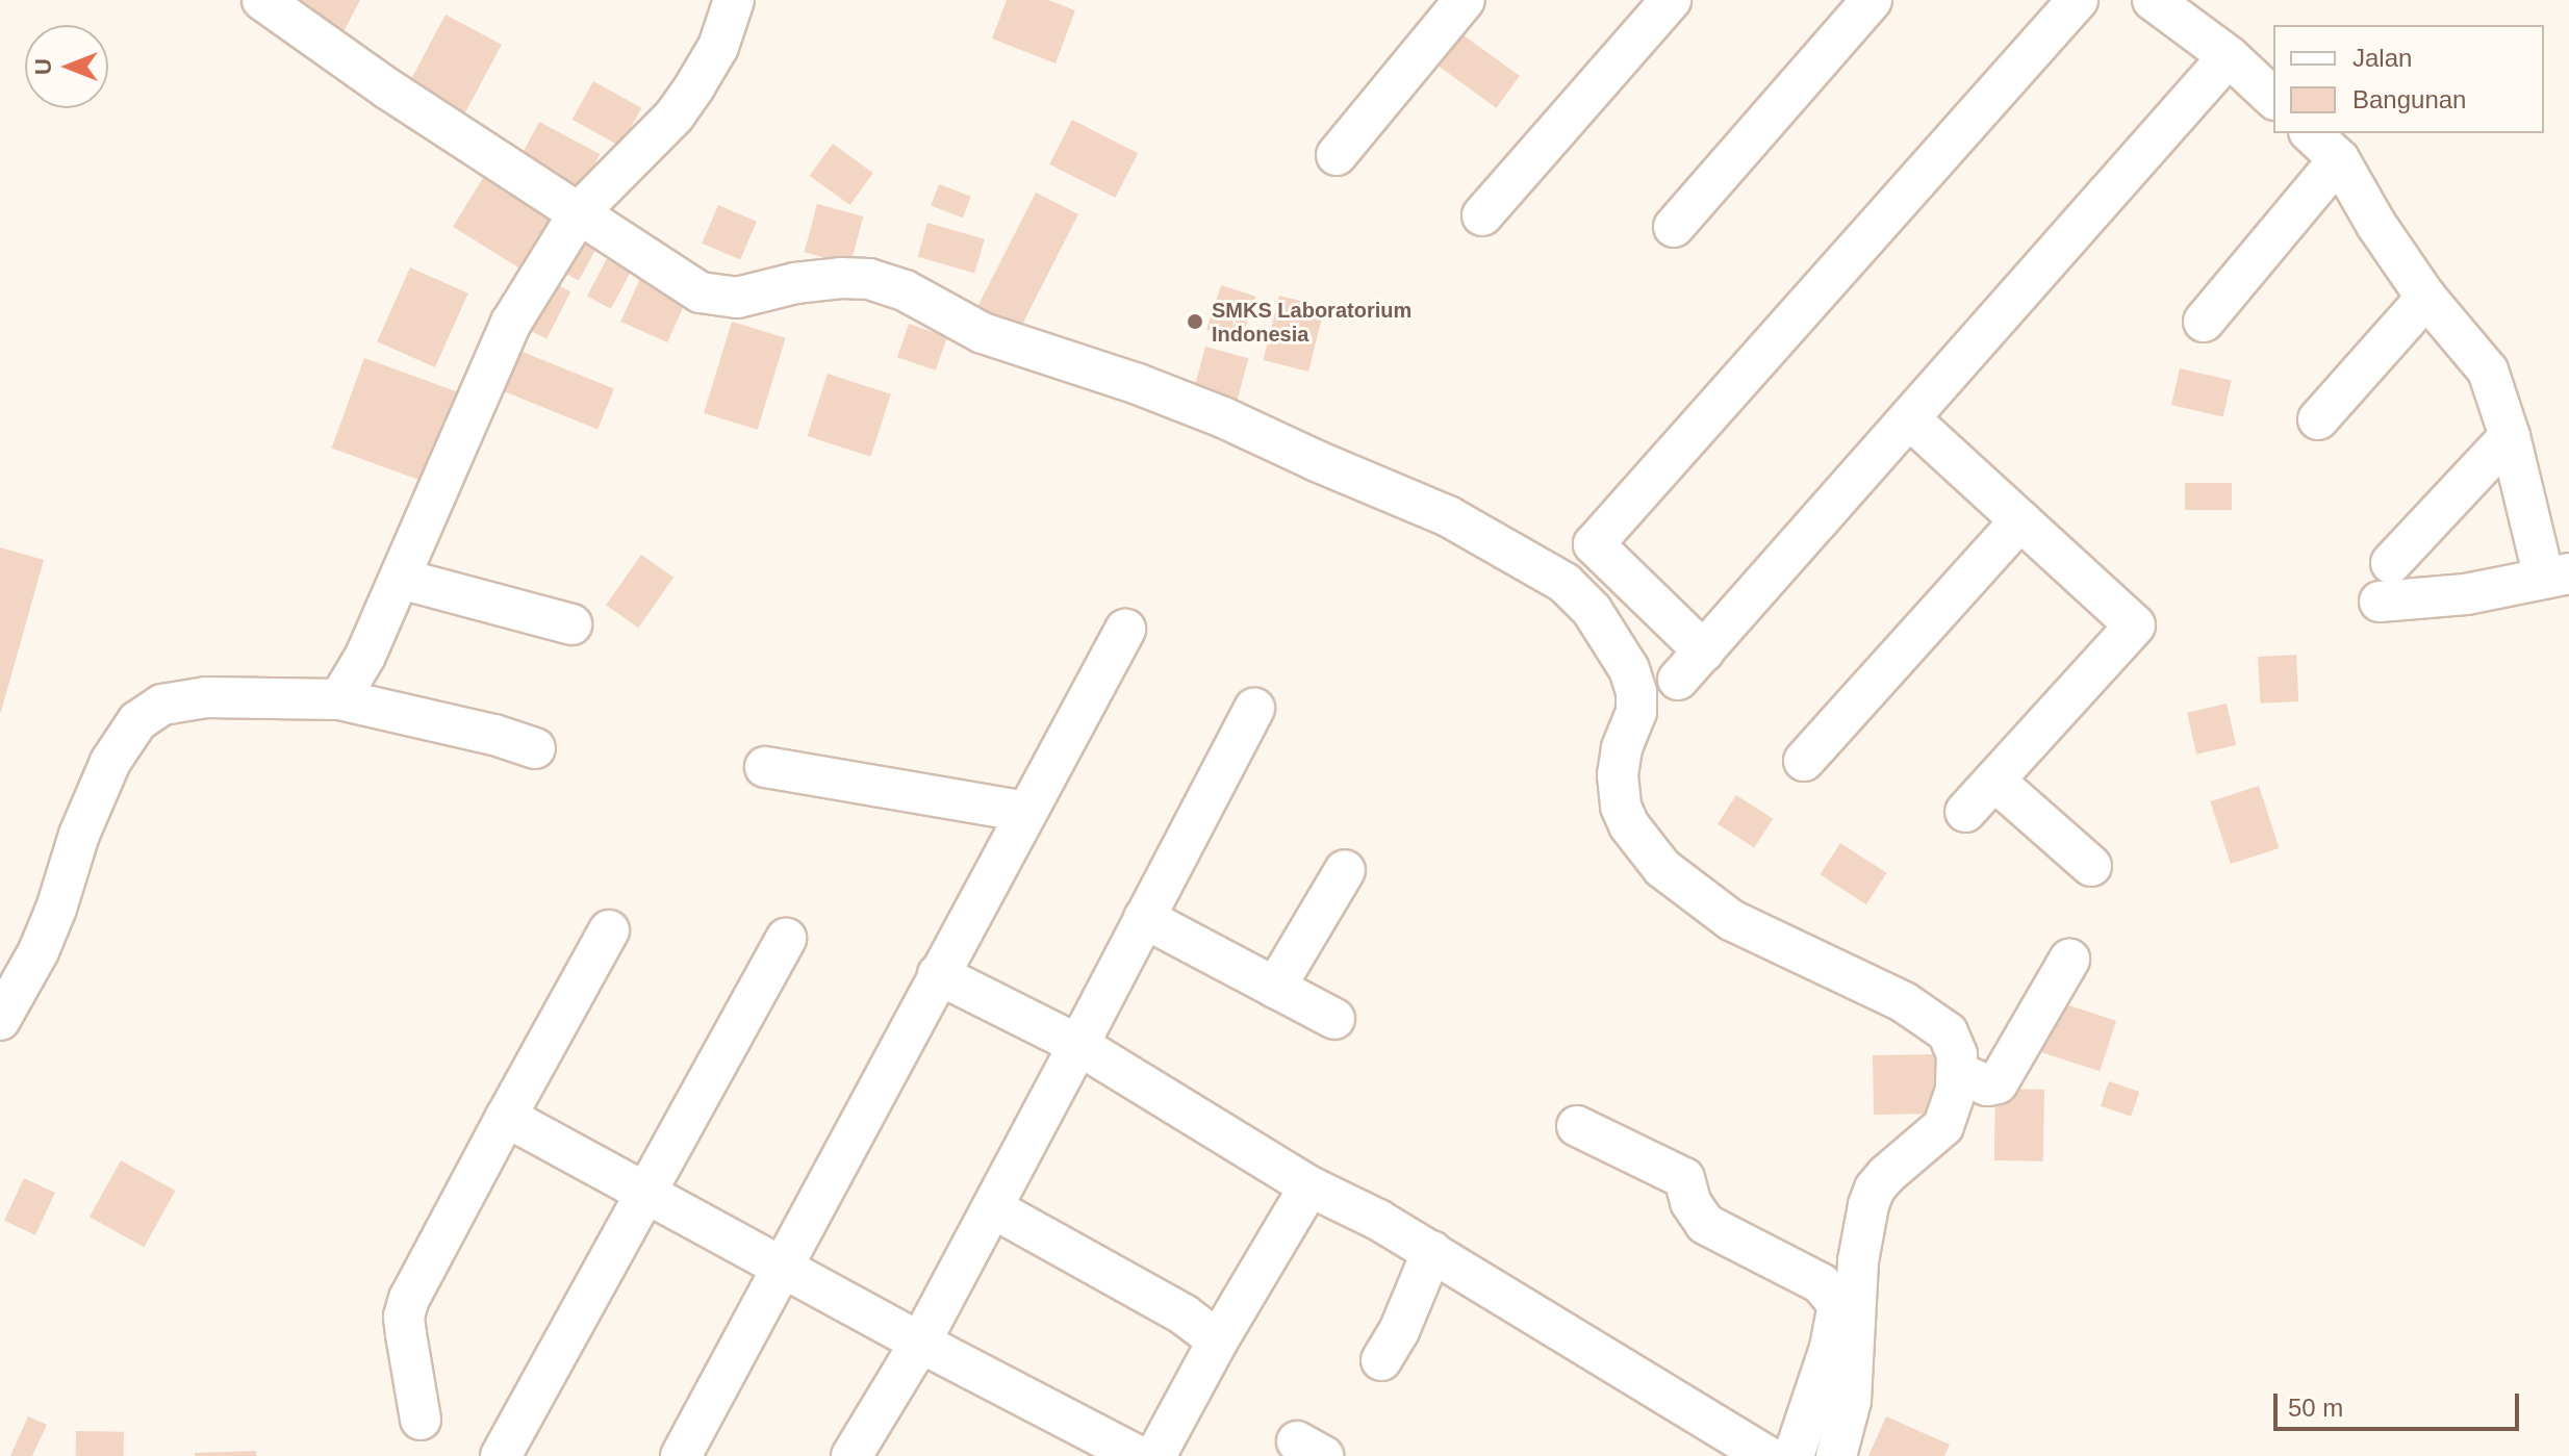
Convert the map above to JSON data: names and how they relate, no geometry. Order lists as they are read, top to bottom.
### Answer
{
  "places": ["SMKS Laboratorium Indonesia"],
  "legend": ["Jalan", "Bangunan"],
  "scale_bar": "50 m",
  "north": "left"
}
